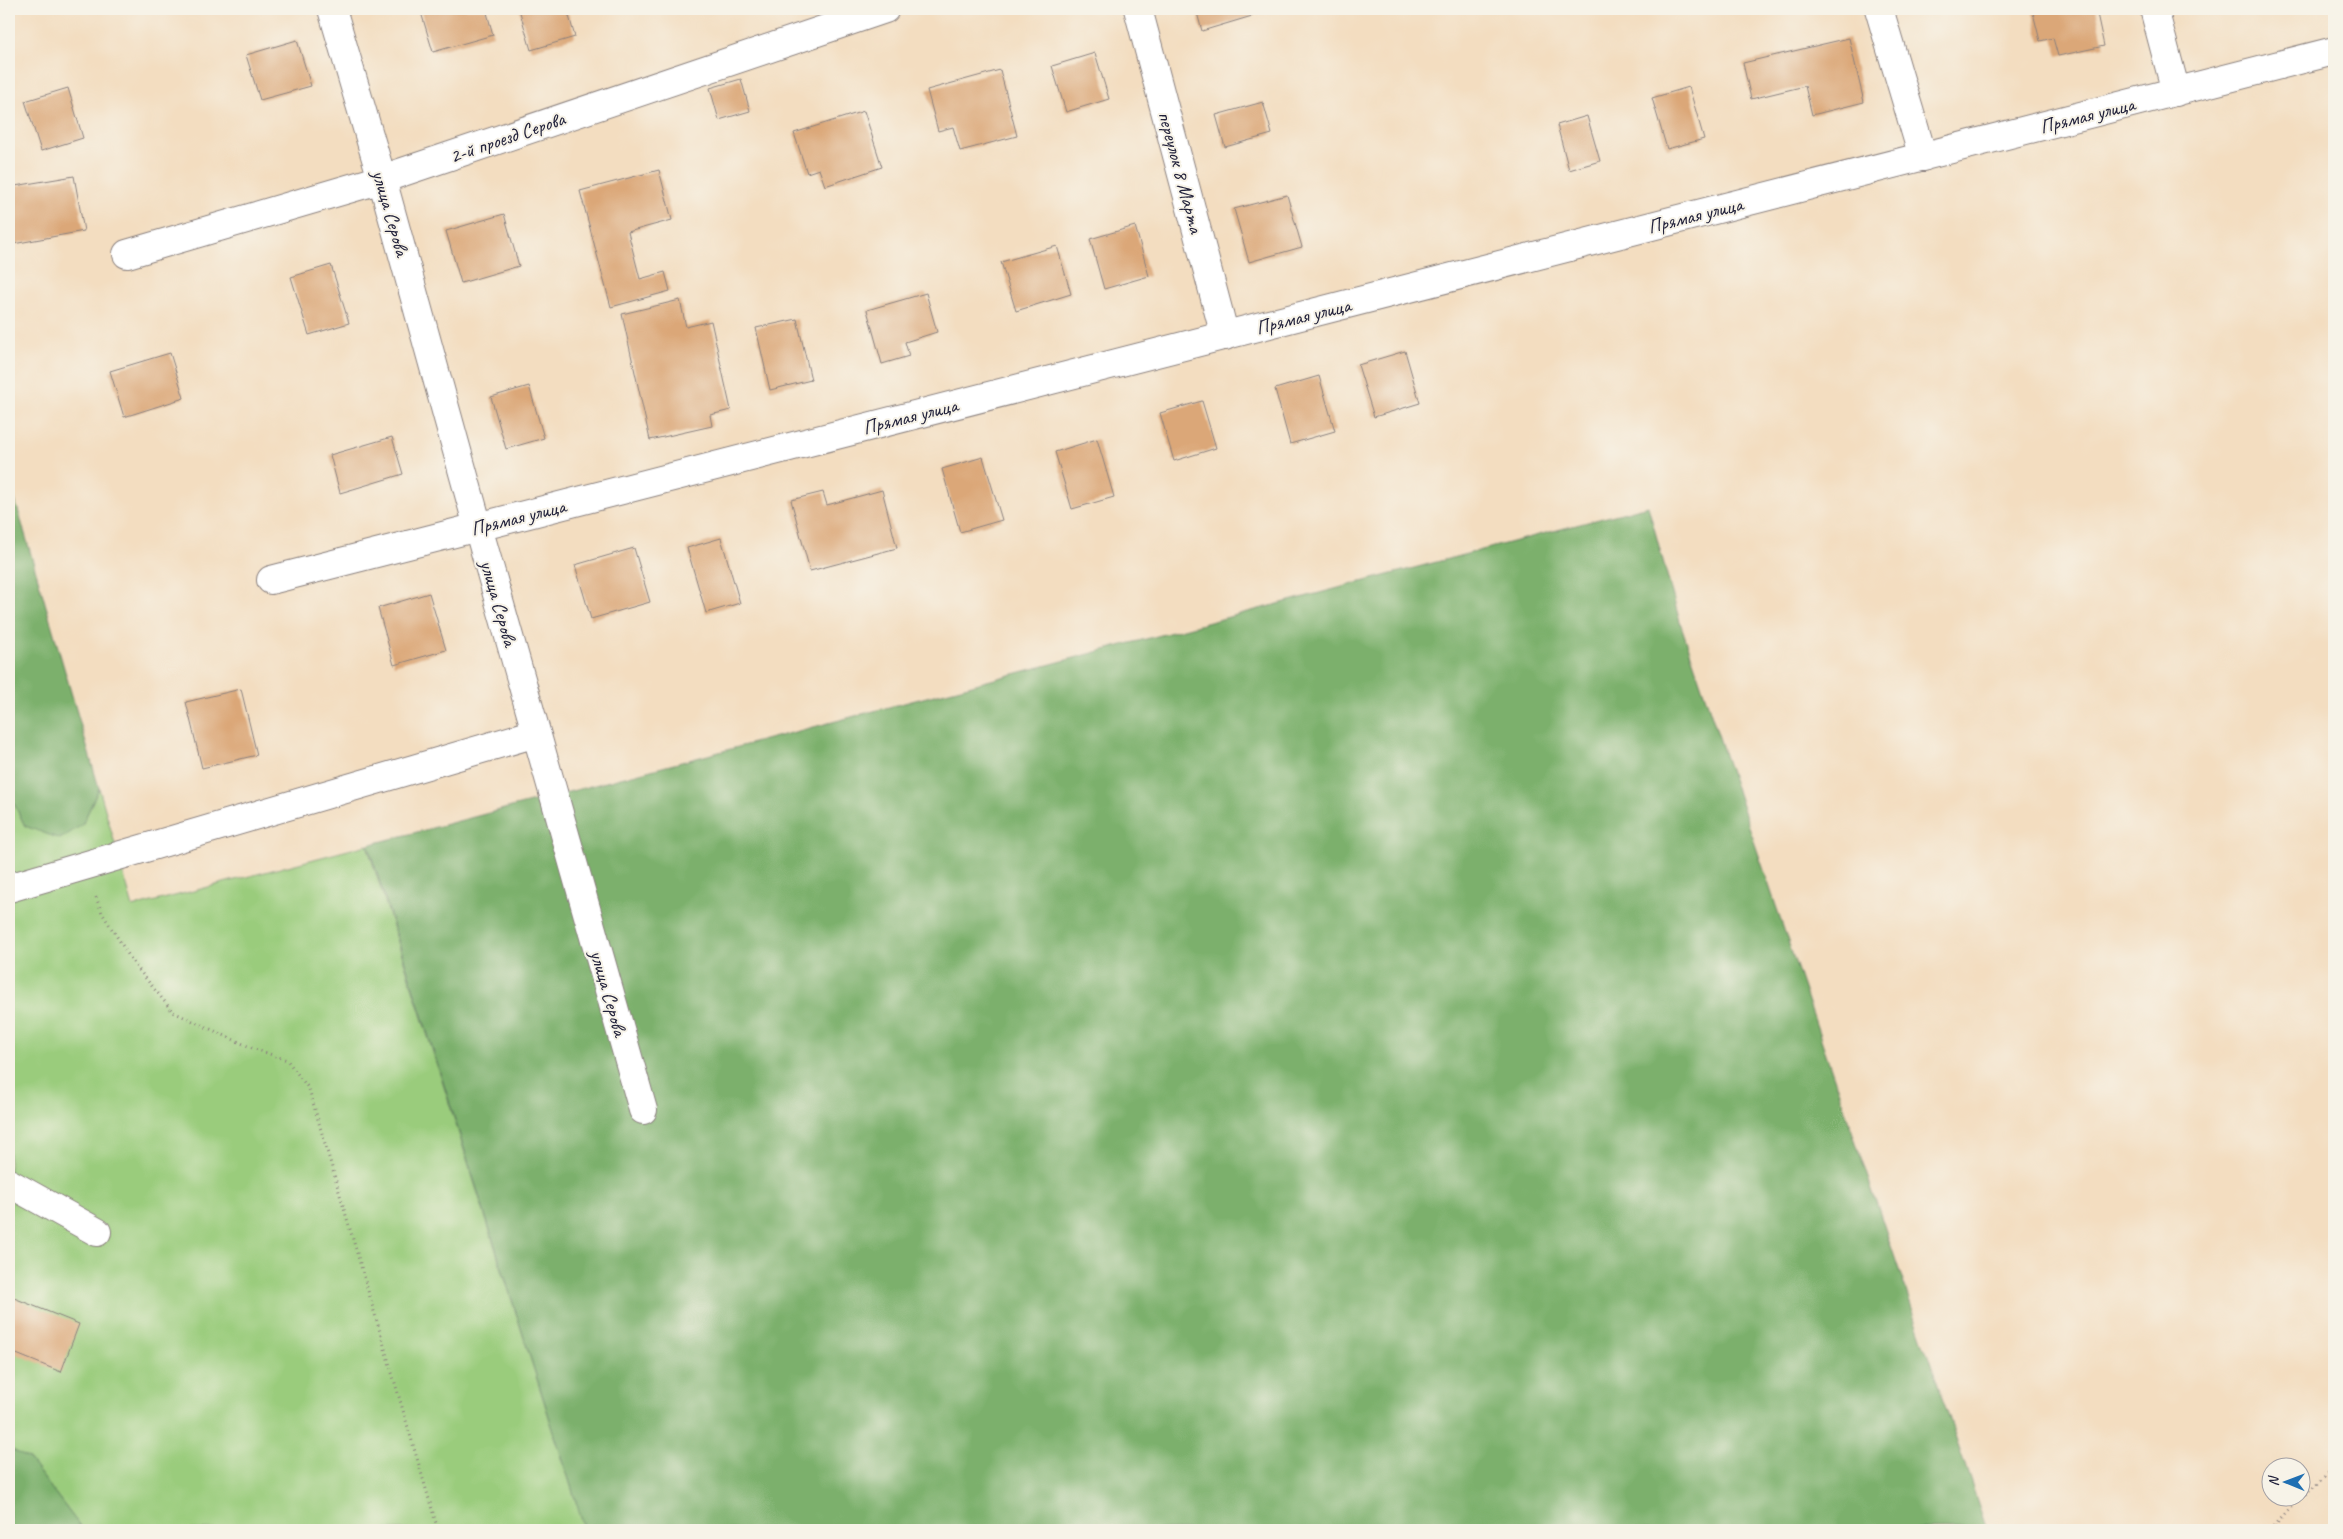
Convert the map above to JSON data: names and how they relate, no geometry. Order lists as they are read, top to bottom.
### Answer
{
  "streets": {
    "street": [
      "Прямая улица",
      "2-й проезд Серова",
      "переулок 8 Марта",
      "улица Серова"
    ]
  },
  "crossings": [
    ["Прямая улица", "переулок 8 Марта"],
    ["Прямая улица", "улица Серова"],
    ["2-й проезд Серова", "улица Серова"]
  ],
  "north": "left"
}
